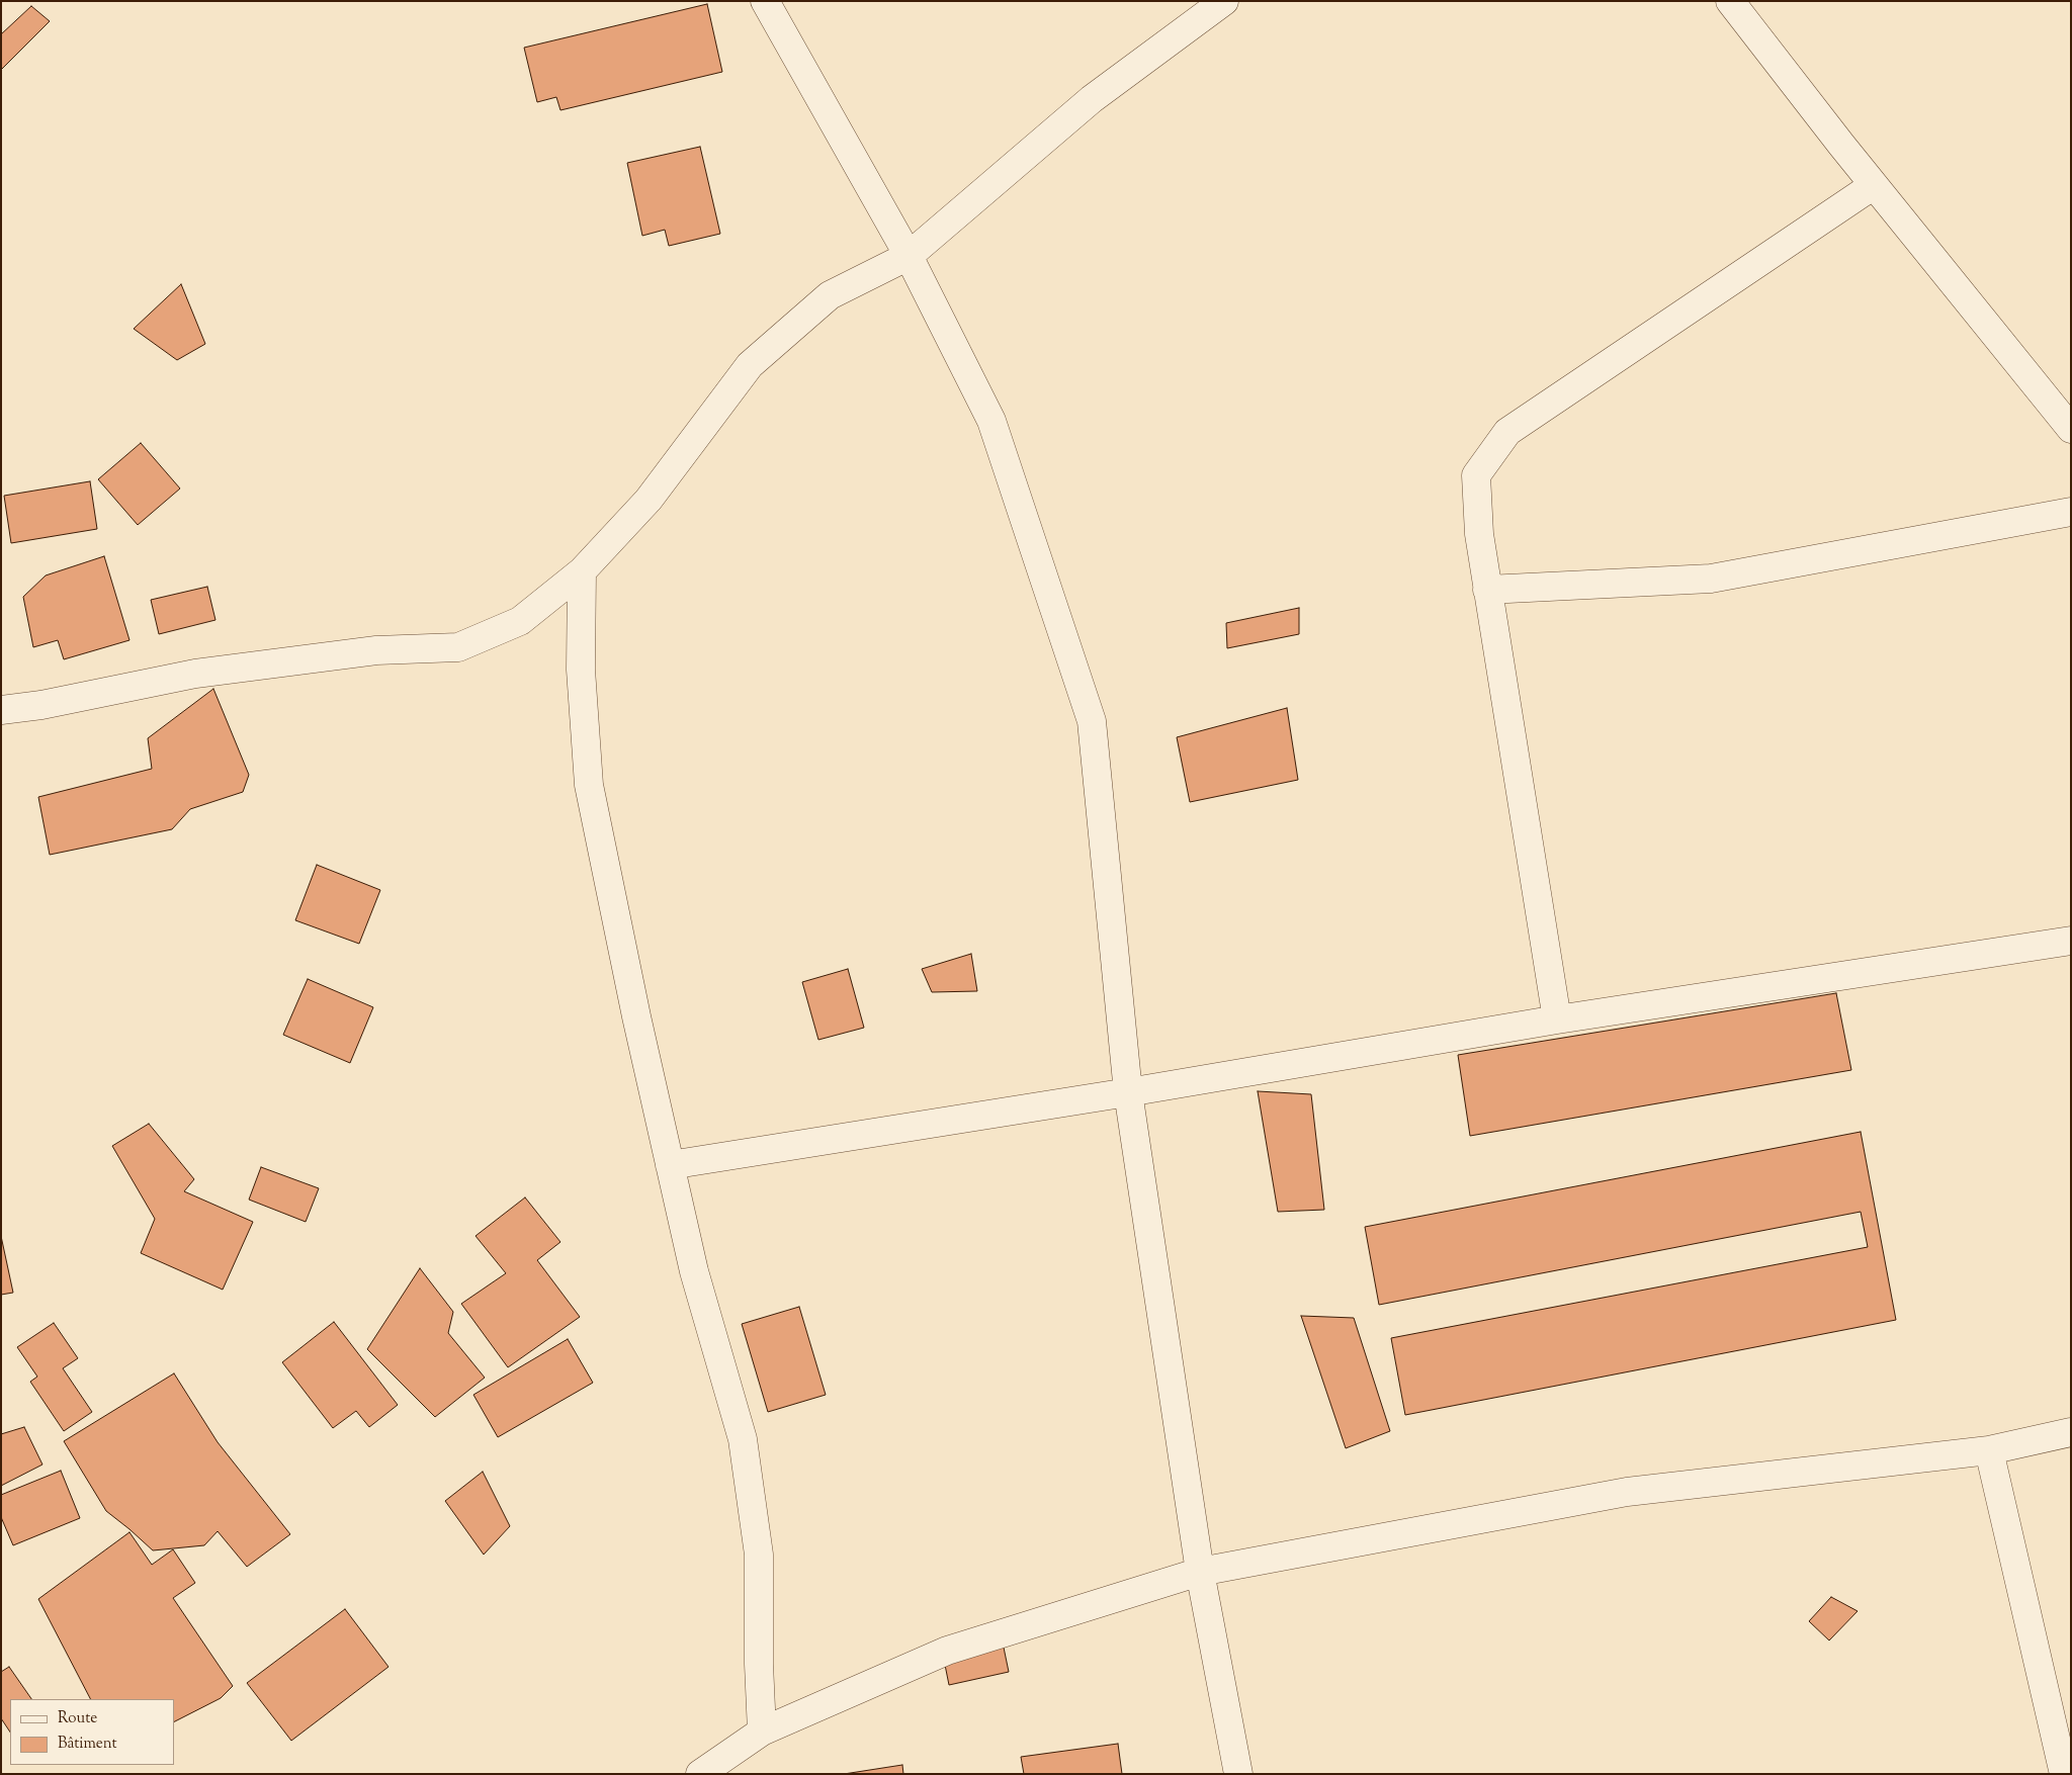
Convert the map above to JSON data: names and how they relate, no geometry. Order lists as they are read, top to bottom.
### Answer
{
  "legend": ["Route", "Bâtiment"]
}
